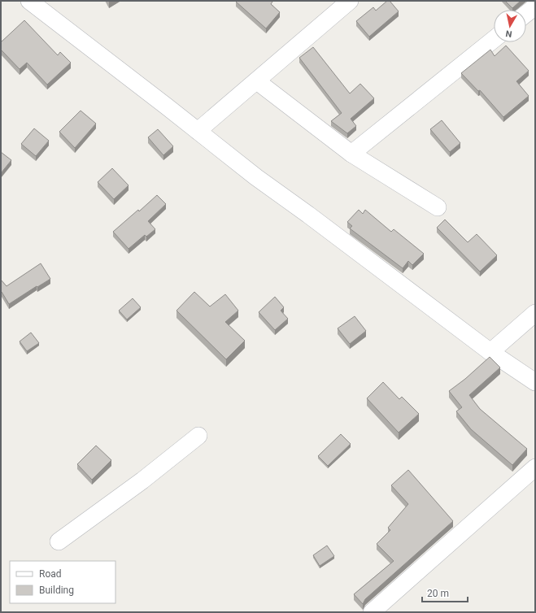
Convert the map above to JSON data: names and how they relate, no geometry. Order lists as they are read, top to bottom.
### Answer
{
  "legend": ["Road", "Building"],
  "scale_bar": "20 m",
  "north": "bottom"
}
